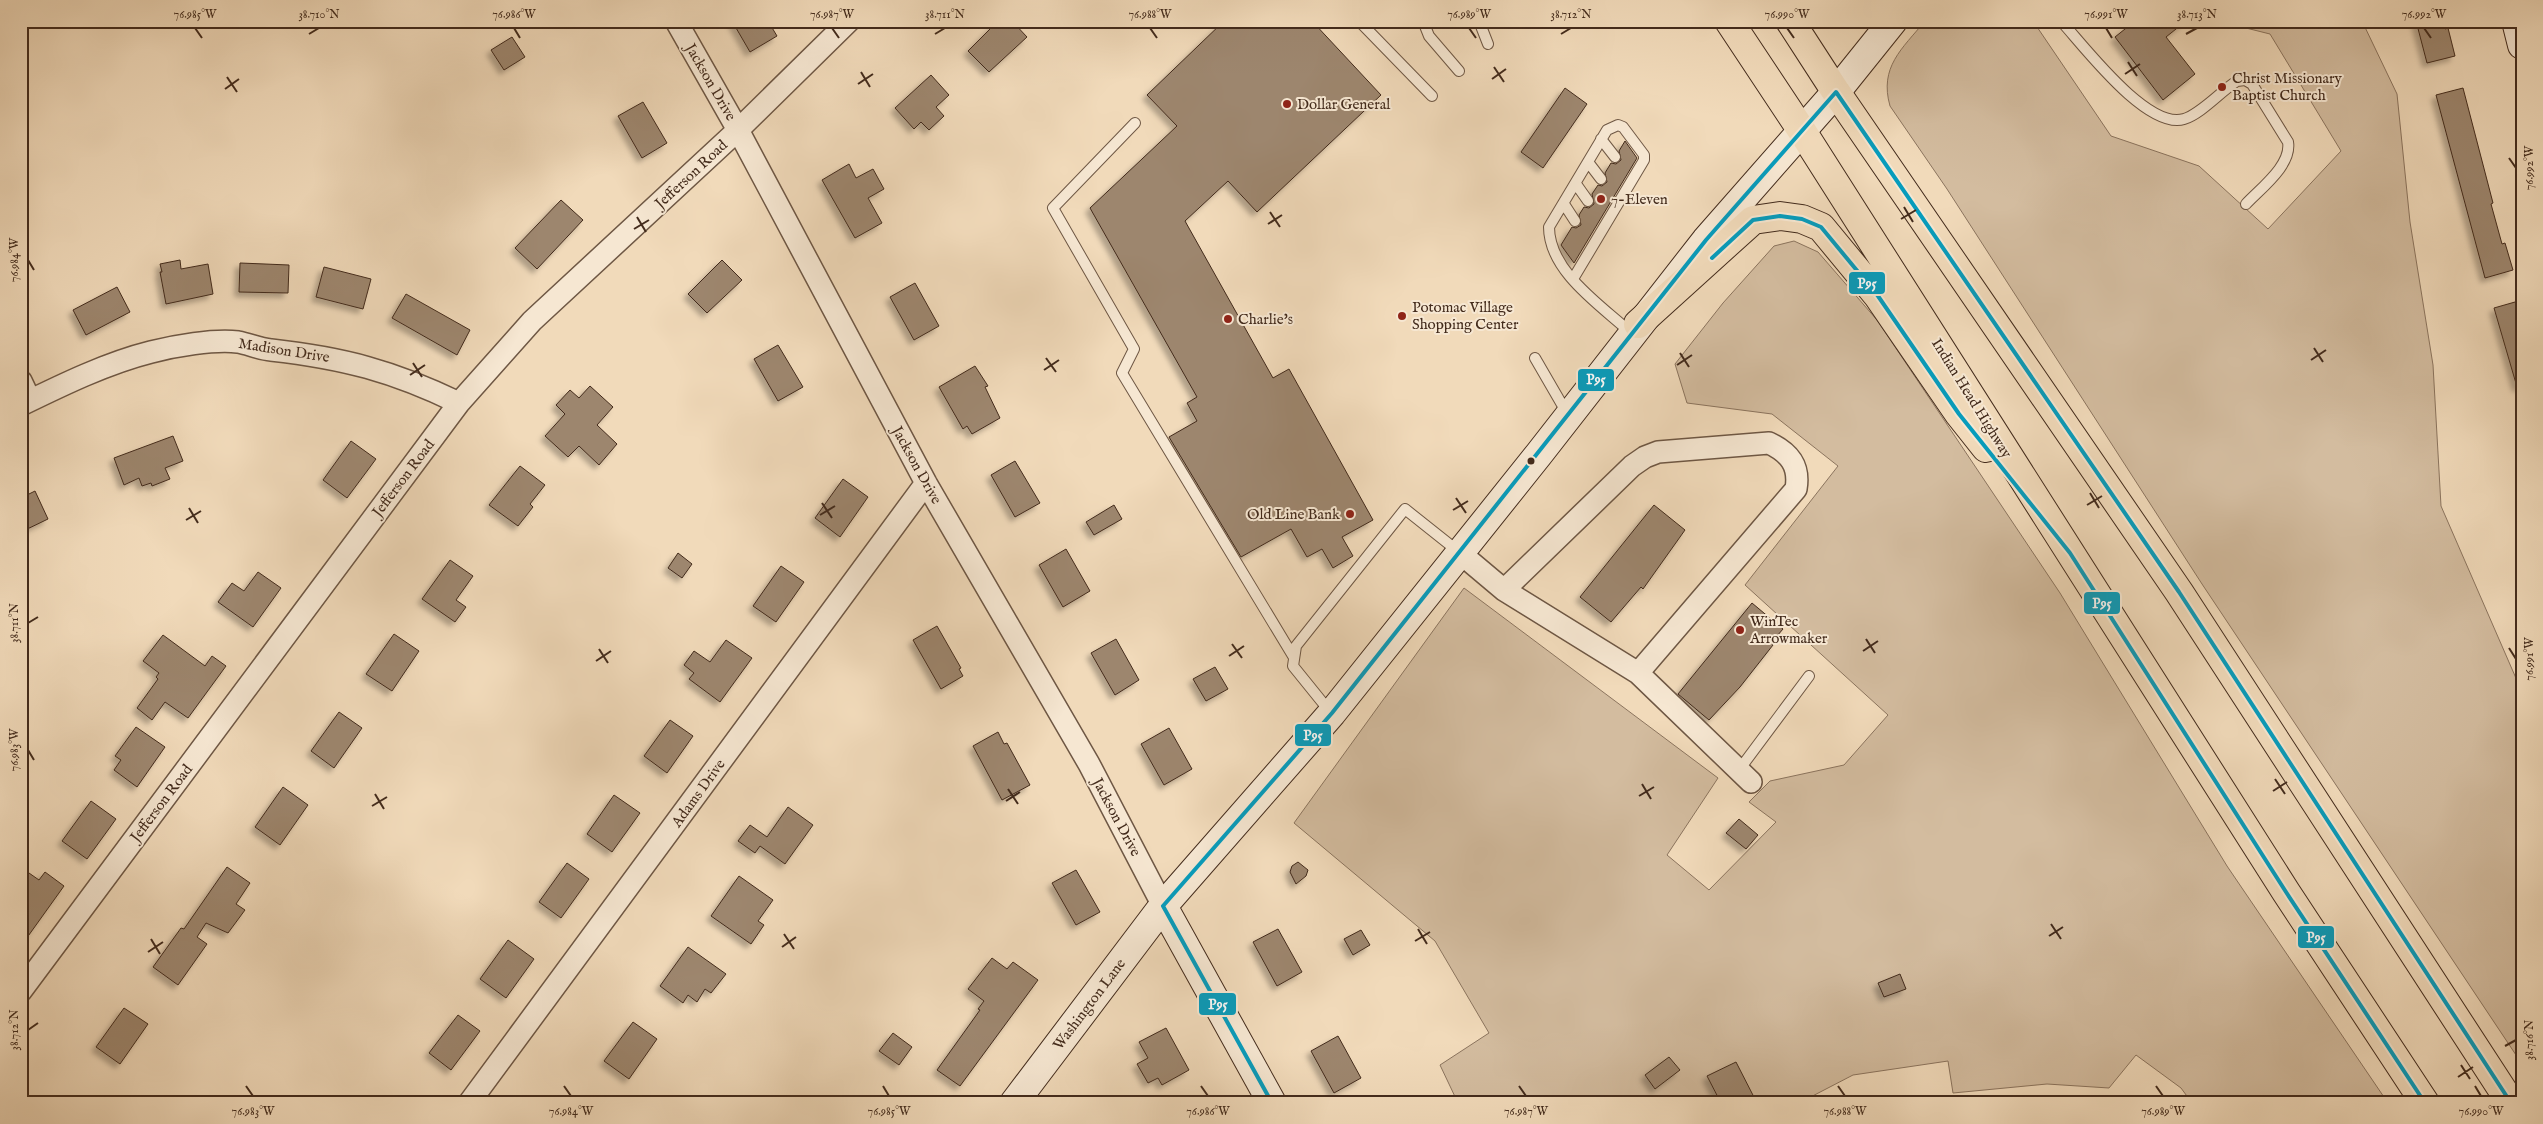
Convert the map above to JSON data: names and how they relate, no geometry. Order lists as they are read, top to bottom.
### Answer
{
  "streets": {
    "highway": ["Indian Head Highway"],
    "main road": ["Washington Lane"],
    "street": [
      "Jackson Drive",
      "Jefferson Road",
      "Madison Drive",
      "Adams Drive"
    ]
  },
  "crossings": [
    ["Jackson Drive", "Jefferson Road"],
    ["Jackson Drive", "Adams Drive"],
    ["Jackson Drive", "Washington Lane"],
    ["Jefferson Road", "Madison Drive"],
    ["Indian Head Highway", "Washington Lane"]
  ],
  "places": [
    "Christ Missionary Baptist Church",
    "Dollar General",
    "7-Eleven",
    "Potomac Village Shopping Center",
    "Charlie's",
    "Old Line Bank",
    "WinTec Arrowmaker"
  ],
  "lines": ["transit line P95"],
  "coordinates": [
    "76.985°W",
    "38.710°N",
    "76.986°W",
    "76.987°W",
    "38.711°N",
    "76.988°W",
    "76.989°W",
    "38.712°N",
    "76.990°W",
    "76.991°W",
    "38.713°N",
    "76.992°W",
    "76.984°W",
    "76.983°W",
    "38.716°N"
  ]
}
